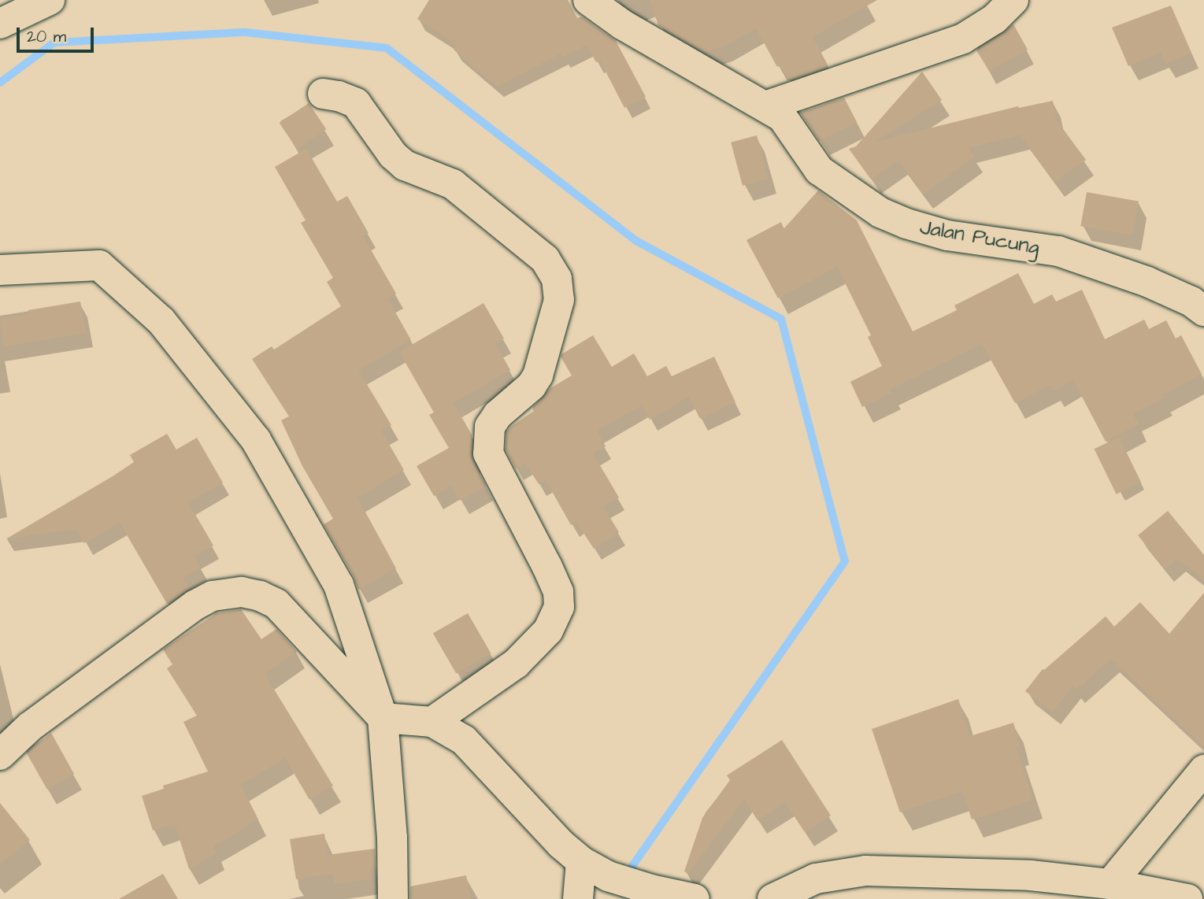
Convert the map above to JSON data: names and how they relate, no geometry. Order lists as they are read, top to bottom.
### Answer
{
  "streets": {
    "street": ["Jalan Pucung"]
  },
  "scale_bar": "20 m"
}
